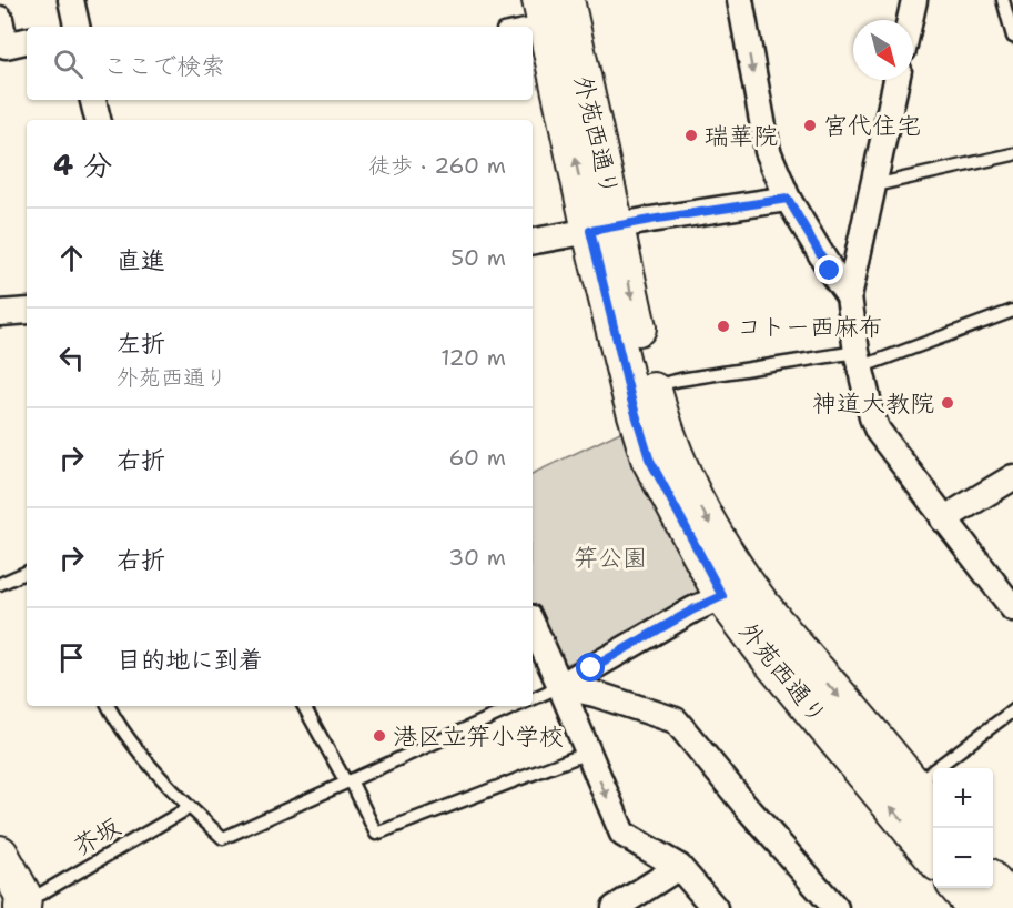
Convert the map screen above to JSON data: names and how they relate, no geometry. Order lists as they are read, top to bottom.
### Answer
{
  "streets": {
    "main road": ["外苑西通り"],
    "lane": ["芥坂"]
  },
  "parks": ["笄公園"],
  "places": [
    "宮代住宅",
    "瑞華院",
    "コトー西麻布",
    "神道大教院",
    "港区立笄小学校"
  ],
  "north": "bottom right",
  "page": {
    "search": "ここで検索",
    "heading": ["4 分", "徒歩 · 260 m"],
    "list": [
      ["直進", "50 m"],
      ["左折", "外苑西通り", "120 m"],
      ["右折", "60 m"],
      ["右折", "30 m"],
      "目的地に到着"
    ],
    "map_buttons": ["+", "−"]
  }
}
